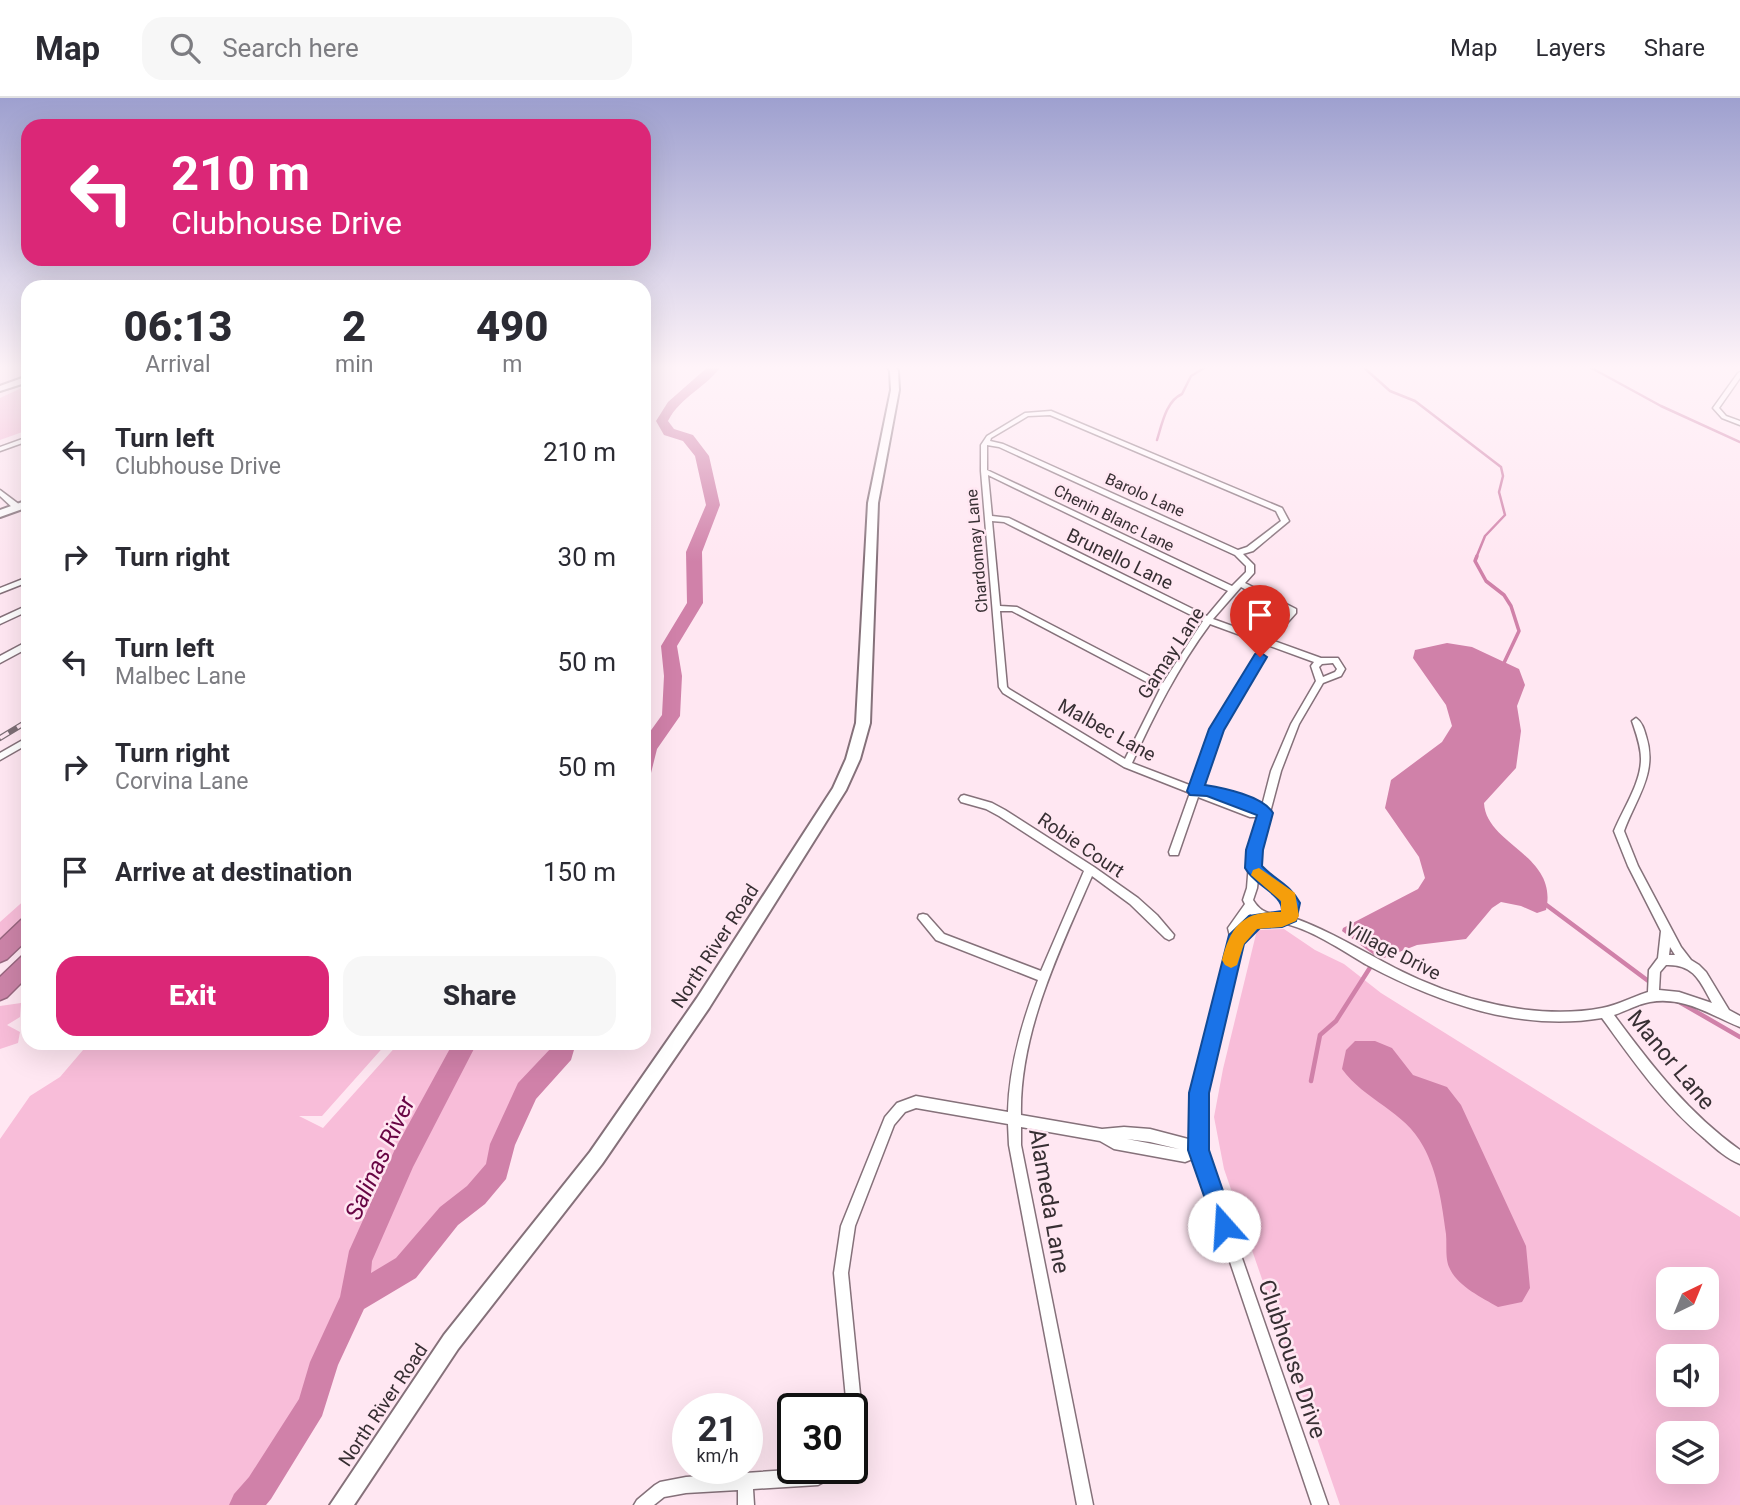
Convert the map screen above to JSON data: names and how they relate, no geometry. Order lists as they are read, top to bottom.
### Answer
{
  "streets": {
    "main road": ["North River Road"],
    "street": [
      "Barolo Lane",
      "Chenin Blanc Lane",
      "Chardonnay Lane",
      "Brunello Lane",
      "Gamay Lane",
      "Malbec Lane",
      "Robie Court",
      "Village Drive",
      "Manor Lane",
      "Alameda Lane",
      "Clubhouse Drive"
    ]
  },
  "crossings": [
    ["Barolo Lane", "Chardonnay Lane"],
    ["Barolo Lane", "Gamay Lane"],
    ["Chenin Blanc Lane", "Chardonnay Lane"],
    ["Chenin Blanc Lane", "Gamay Lane"],
    ["Chardonnay Lane", "Brunello Lane"],
    ["Chardonnay Lane", "Malbec Lane"],
    ["Brunello Lane", "Gamay Lane"],
    ["Gamay Lane", "Malbec Lane"],
    ["Malbec Lane", "Clubhouse Drive"],
    ["Robie Court", "Alameda Lane"],
    ["Village Drive", "Manor Lane"],
    ["Village Drive", "Clubhouse Drive"]
  ],
  "water": ["Salinas River"],
  "north": "top right",
  "page": {
    "header": "Map",
    "search": "Search here",
    "nav": ["Map", "Layers", "Share"],
    "turn": ["210 m", "Clubhouse Drive"],
    "eta": [
      "06:13",
      "Arrival",
      "2",
      "min",
      "490",
      "m"
    ],
    "list": [
      {
        "name": "Turn left",
        "note": "Clubhouse Drive",
        "value": "210 m"
      },
      {
        "name": "Turn right",
        "value": "30 m"
      },
      {
        "name": "Turn left",
        "note": "Malbec Lane",
        "value": "50 m"
      },
      {
        "name": "Turn right",
        "note": "Corvina Lane",
        "value": "50 m"
      },
      {
        "name": "Arrive at destination",
        "value": "150 m"
      }
    ],
    "buttons": ["Exit", "Share"],
    "speed": "21 km/h",
    "limit": "30"
  }
}
